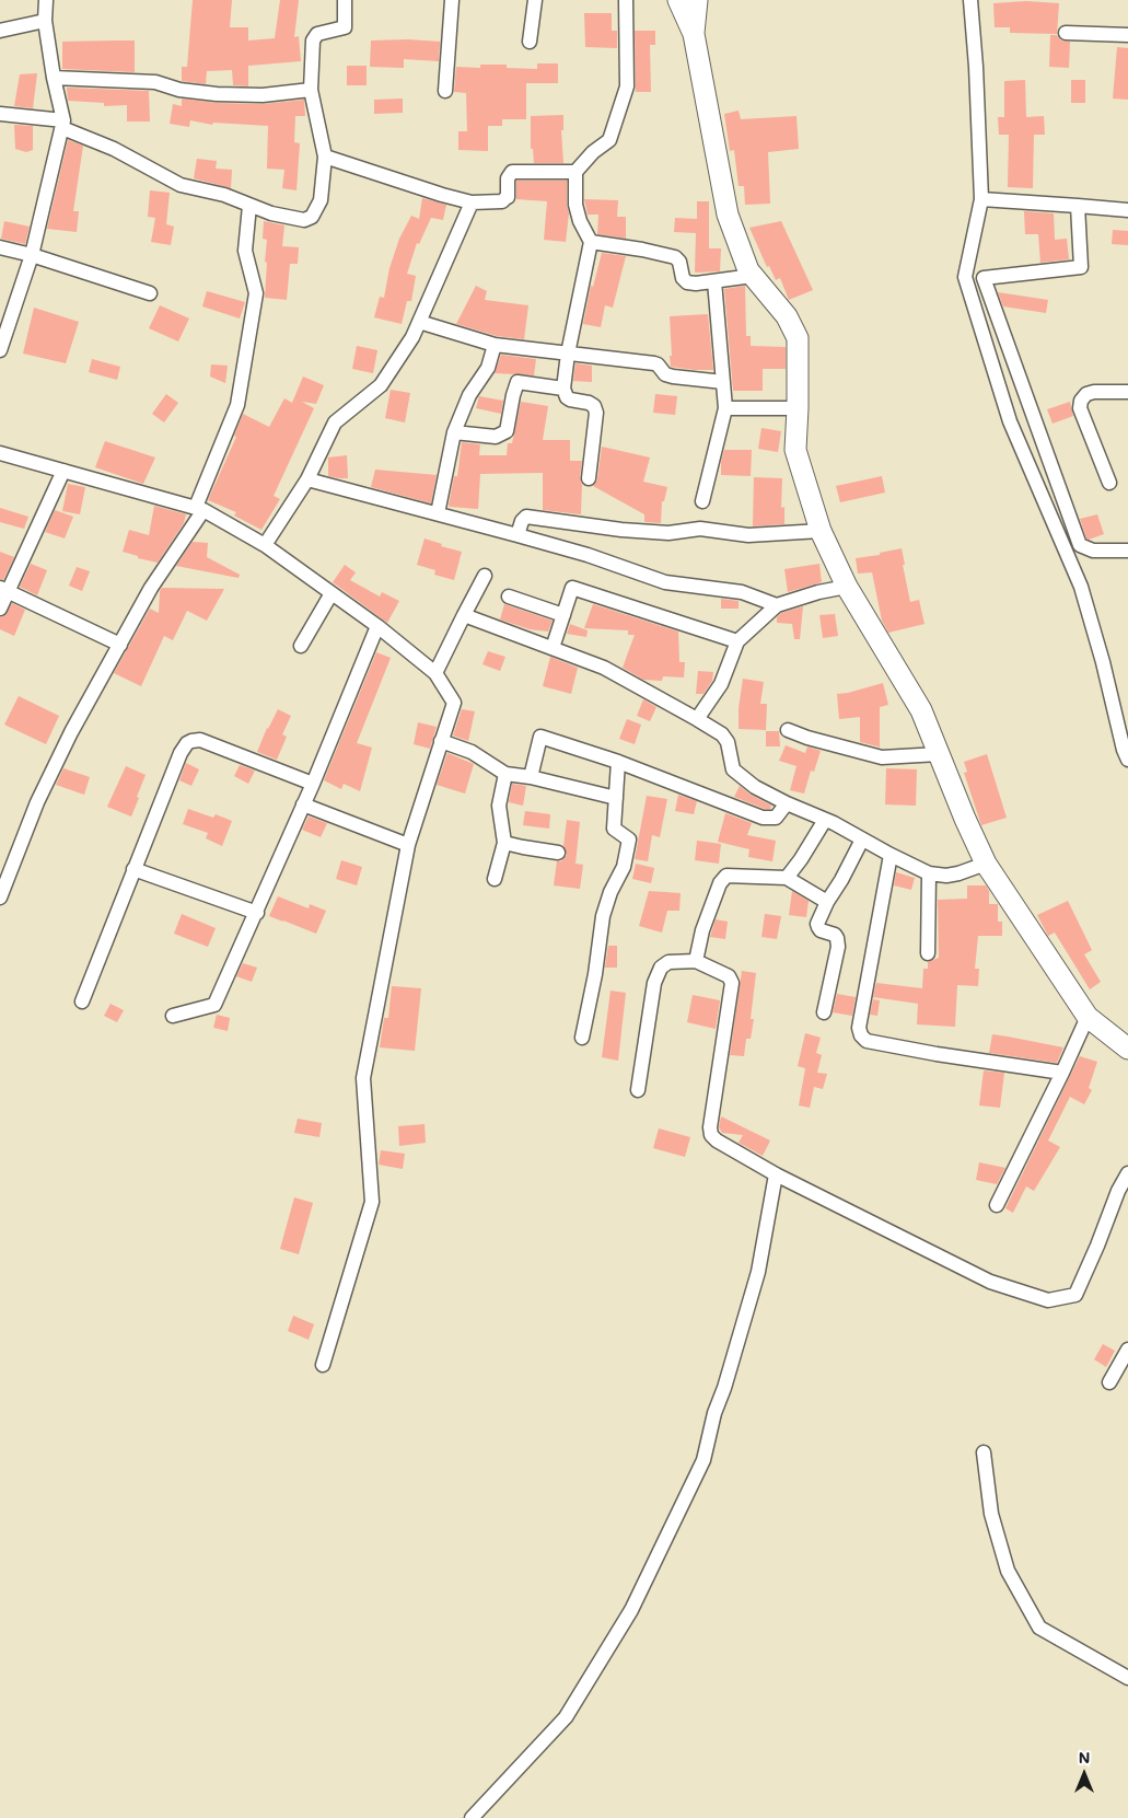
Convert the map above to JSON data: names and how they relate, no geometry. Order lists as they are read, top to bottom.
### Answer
{
  "north": "top"
}
